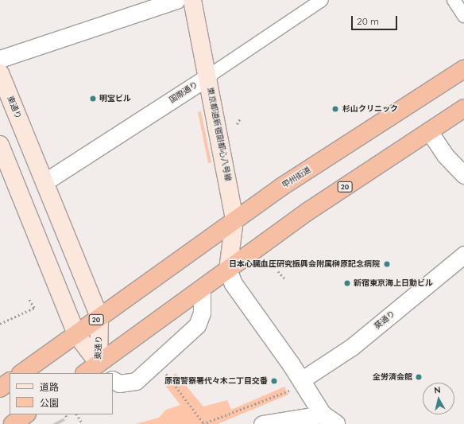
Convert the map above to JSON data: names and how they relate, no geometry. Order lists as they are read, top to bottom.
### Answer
{
  "streets": {
    "highway": ["甲州街道", "20"],
    "main road": ["東通り", "東京都道新宿副都心八号線"],
    "street": ["国際通り", "葵通り"]
  },
  "crossings": [
    ["国際通り", "東通り"],
    ["国際通り", "東京都道新宿副都心八号線"],
    ["東通り", "甲州街道"],
    ["東通り", "20"],
    ["東京都道新宿副都心八号線", "甲州街道"],
    ["東京都道新宿副都心八号線", "20"],
    ["甲州街道", "20"]
  ],
  "places": [
    "明宝ビル",
    "杉山クリニック",
    "日本心臓血圧研究振興会附属榊原記念病院",
    "新宿東京海上日動ビル",
    "全労済会館",
    "原宿警察署代々木二丁目交番"
  ],
  "legend": ["道路", "公園"],
  "scale_bar": "20 m",
  "north": "top"
}
